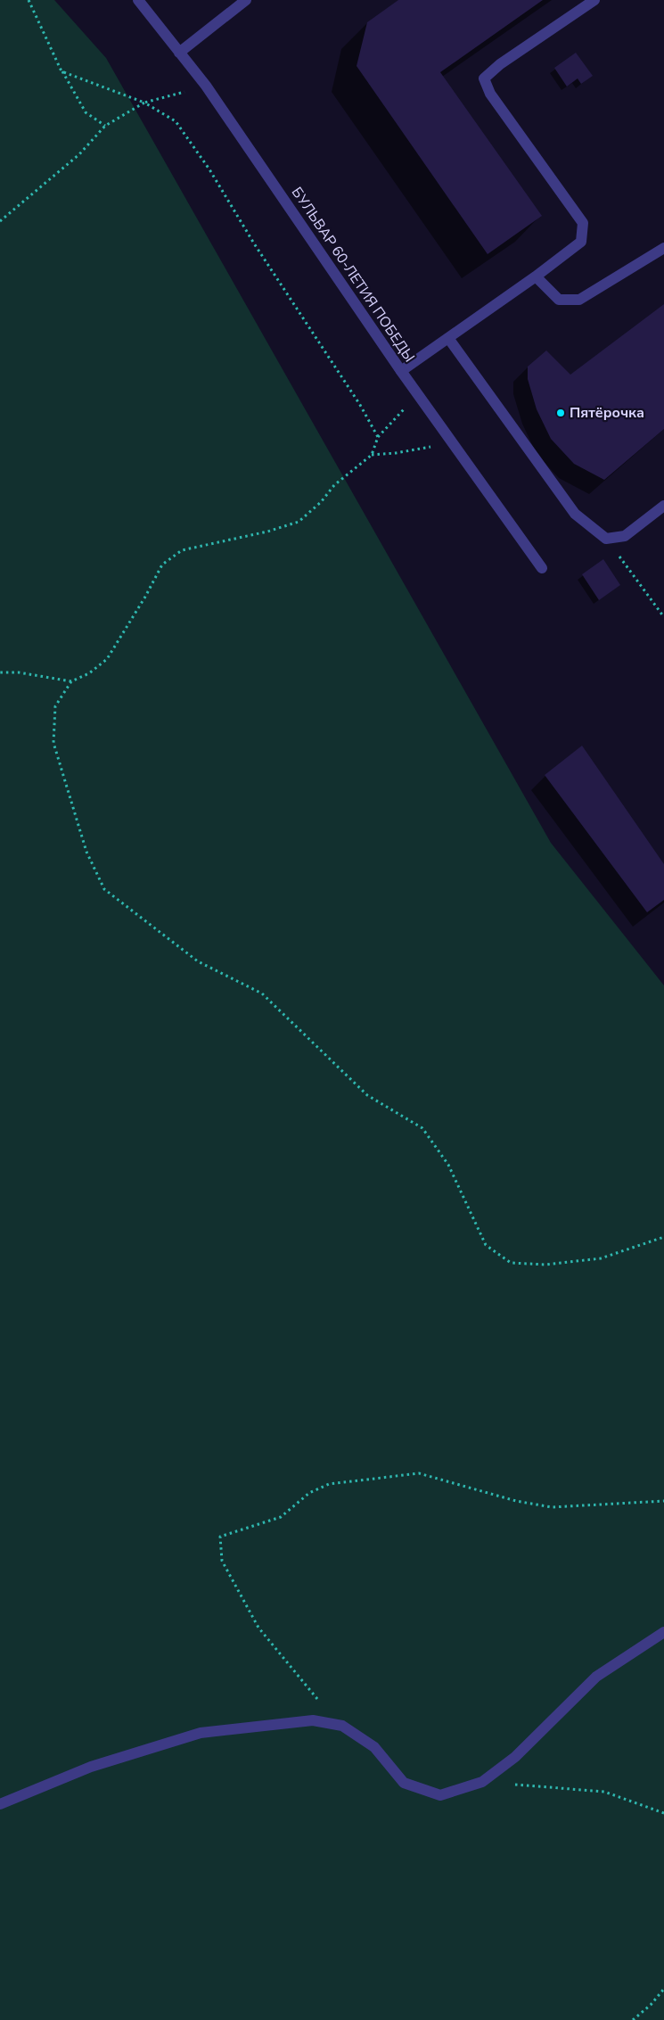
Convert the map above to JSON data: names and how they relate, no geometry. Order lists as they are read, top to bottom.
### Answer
{
  "streets": {
    "street": ["БУЛЬВАР 60-ЛЕТИЯ ПОБЕДЫ"]
  },
  "places": ["Пятёрочка"]
}
